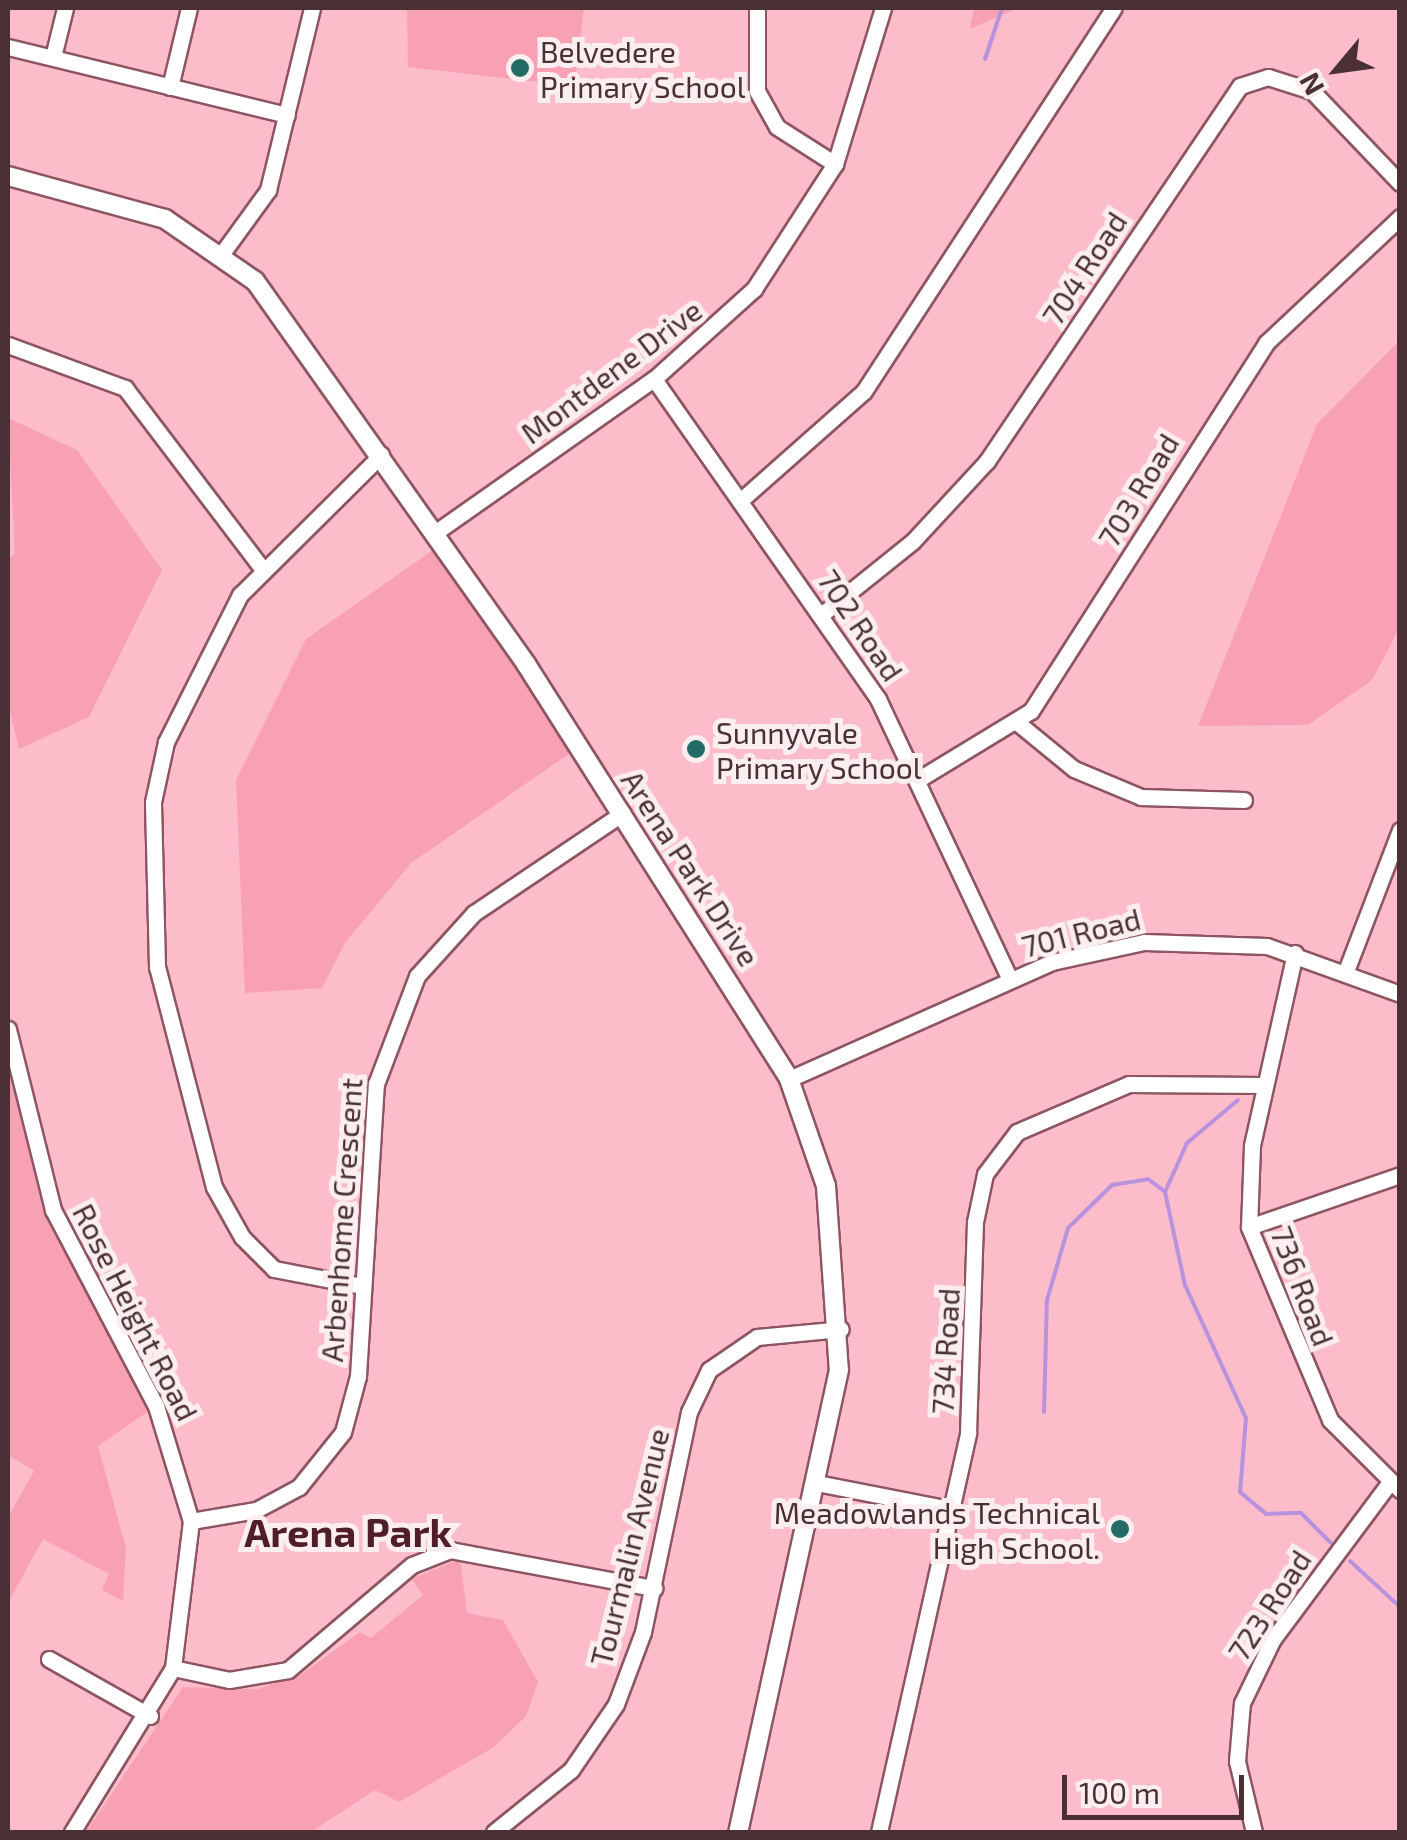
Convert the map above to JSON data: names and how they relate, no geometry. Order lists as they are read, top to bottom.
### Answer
{
  "streets": {
    "street": [
      "704 Road",
      "Montdene Drive",
      "703 Road",
      "702 Road",
      "Arena Park Drive",
      "701 Road",
      "Arbenhome Crescent",
      "736 Road",
      "Rose Height Road",
      "734 Road",
      "Tourmalin Avenue",
      "723 Road"
    ]
  },
  "crossings": [
    ["704 Road", "702 Road"],
    ["Montdene Drive", "702 Road"],
    ["Montdene Drive", "Arena Park Drive"],
    ["703 Road", "702 Road"],
    ["702 Road", "701 Road"],
    ["Arena Park Drive", "701 Road"],
    ["Arena Park Drive", "Arbenhome Crescent"],
    ["Arena Park Drive", "Tourmalin Avenue"],
    ["701 Road", "736 Road"],
    ["Arbenhome Crescent", "Rose Height Road"],
    ["736 Road", "734 Road"],
    ["736 Road", "723 Road"]
  ],
  "districts": ["Arena Park"],
  "places": ["Belvedere Primary School", "Sunnyvale Primary School", "Meadowlands Technical High School."],
  "scale_bar": "100 m",
  "north": "bottom left"
}
